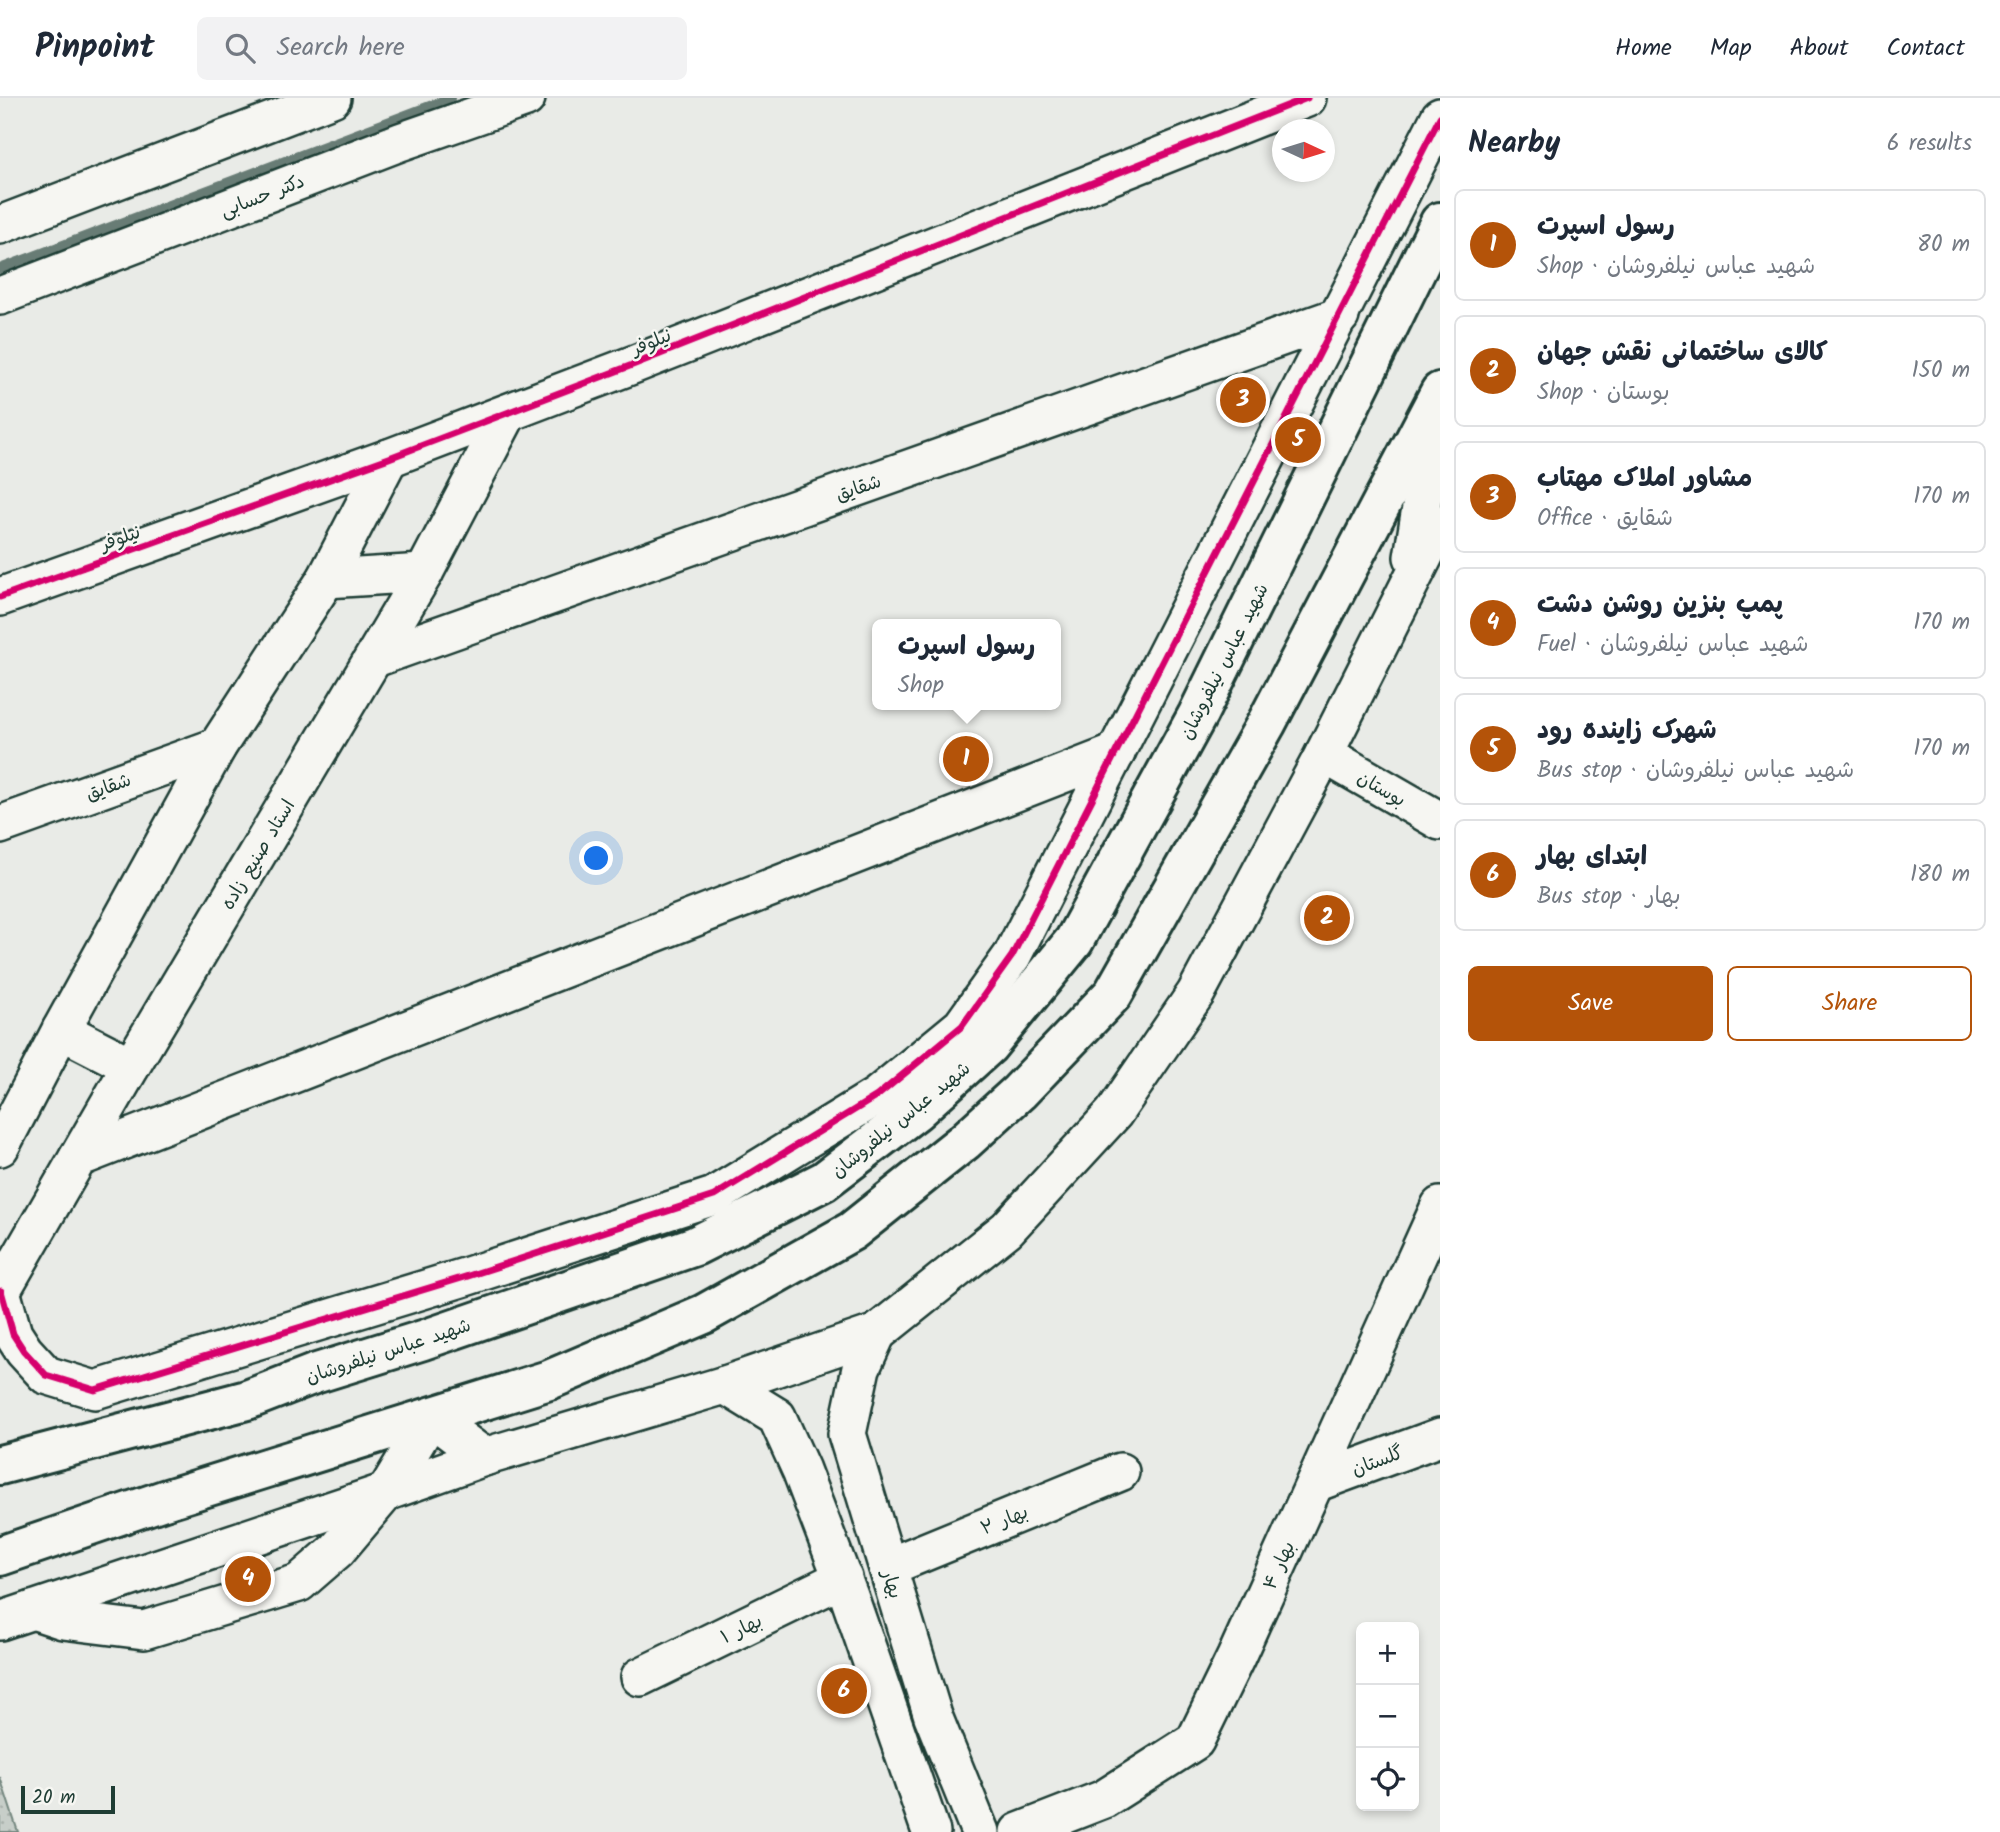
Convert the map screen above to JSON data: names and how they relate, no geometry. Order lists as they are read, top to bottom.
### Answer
{
  "streets": {
    "main road": ["شهید عباس نیلفروشان"],
    "street": [
      "دکتر حسابی",
      "نیلوفر",
      "شقایق",
      "بوستان",
      "استاد صنیع زاده",
      "گلستان",
      "بهار ۲",
      "بهار ۴",
      "بهار",
      "بهار ۱"
    ]
  },
  "crossings": [
    ["نیلوفر", "استاد صنیع زاده"],
    ["شقایق", "استاد صنیع زاده"],
    ["گلستان", "بهار ۴"],
    ["بهار ۲", "بهار"]
  ],
  "scale_bar": "20 m",
  "north": "right",
  "page": {
    "header": "Pinpoint",
    "search": "Search here",
    "nav": [
      "Home",
      "Map",
      "About",
      "Contact"
    ],
    "heading": ["Nearby", "6 results"],
    "list": [
      {
        "mark": "1",
        "name": "رسول اسپرت",
        "note": "Shop · شهید عباس نیلفروشان",
        "value": "80 m"
      },
      {
        "mark": "2",
        "name": "کالای ساختمانی نقش جهان",
        "note": "Shop · بوستان",
        "value": "150 m"
      },
      {
        "mark": "3",
        "name": "مشاور املاک مهتاب",
        "note": "Office · شقایق",
        "value": "170 m"
      },
      {
        "mark": "4",
        "name": "پمپ بنزین روشن دشت",
        "note": "Fuel · شهید عباس نیلفروشان",
        "value": "170 m"
      },
      {
        "mark": "5",
        "name": "شهرک زاینده رود",
        "note": "Bus stop · شهید عباس نیلفروشان",
        "value": "170 m"
      },
      {
        "mark": "6",
        "name": "ابتدای بهار",
        "note": "Bus stop · بهار",
        "value": "180 m"
      }
    ],
    "pins": [
      "3",
      "5",
      "1",
      "2",
      "4",
      "6"
    ],
    "popup": ["رسول اسپرت", "Shop"],
    "buttons": ["Save", "Share"],
    "map_buttons": ["+", "−"],
    "scale": "20 m"
  }
}
